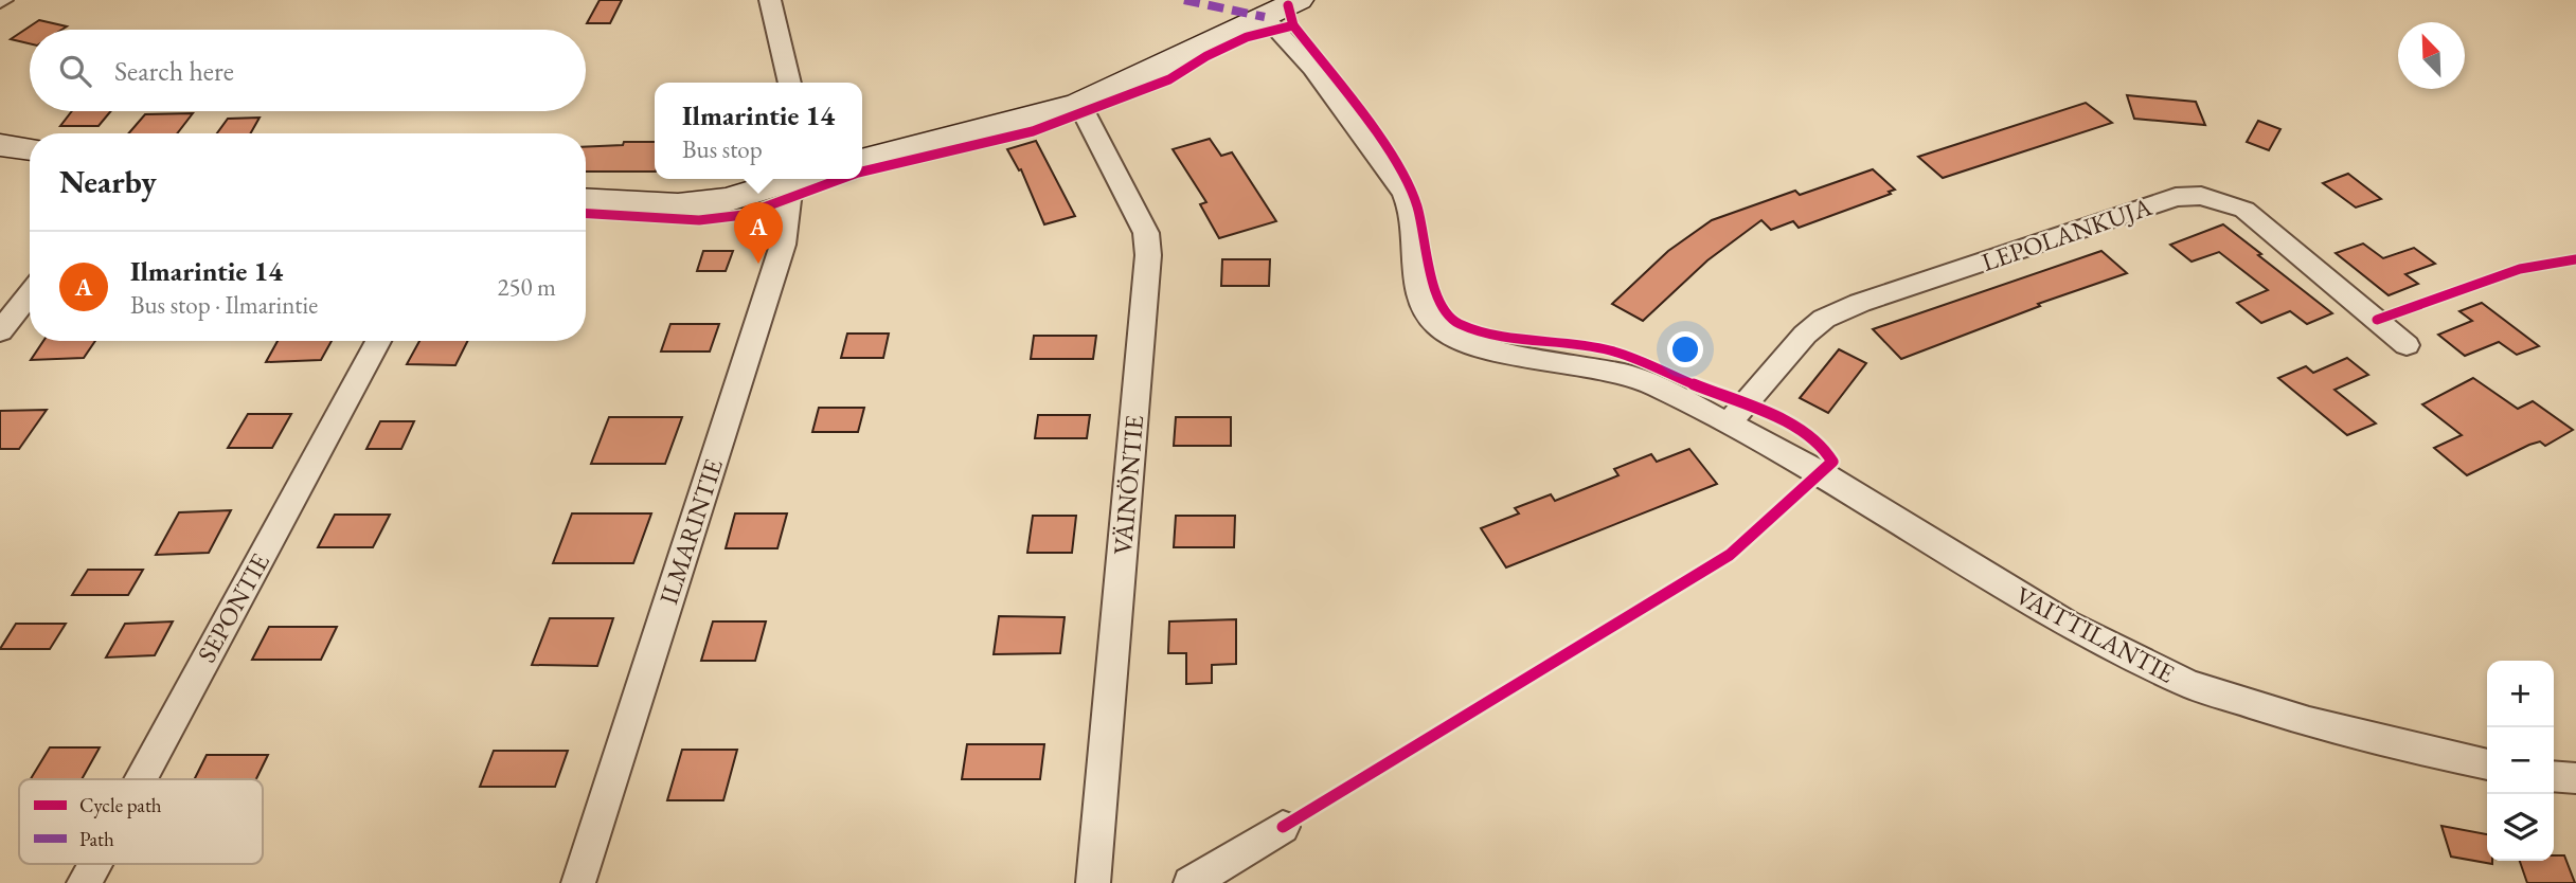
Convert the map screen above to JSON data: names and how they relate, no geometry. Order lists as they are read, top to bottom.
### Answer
{
  "streets": {
    "street": [
      "LEPOLANKUJA",
      "VÄINÖNTIE",
      "ILMARINTIE",
      "SEPONTIE",
      "VAITTILANTIE"
    ]
  },
  "crossings": [
    ["LEPOLANKUJA", "VAITTILANTIE"]
  ],
  "legend": ["Cycle path", "Path"],
  "north": "top left",
  "page": {
    "search": "Search here",
    "popup": ["Ilmarintie 14", "Bus stop"],
    "heading": "Nearby",
    "pins": "A",
    "list": [
      {
        "mark": "A",
        "name": "Ilmarintie 14",
        "note": "Bus stop · Ilmarintie",
        "value": "250 m"
      }
    ],
    "map_buttons": ["+", "−"]
  }
}
